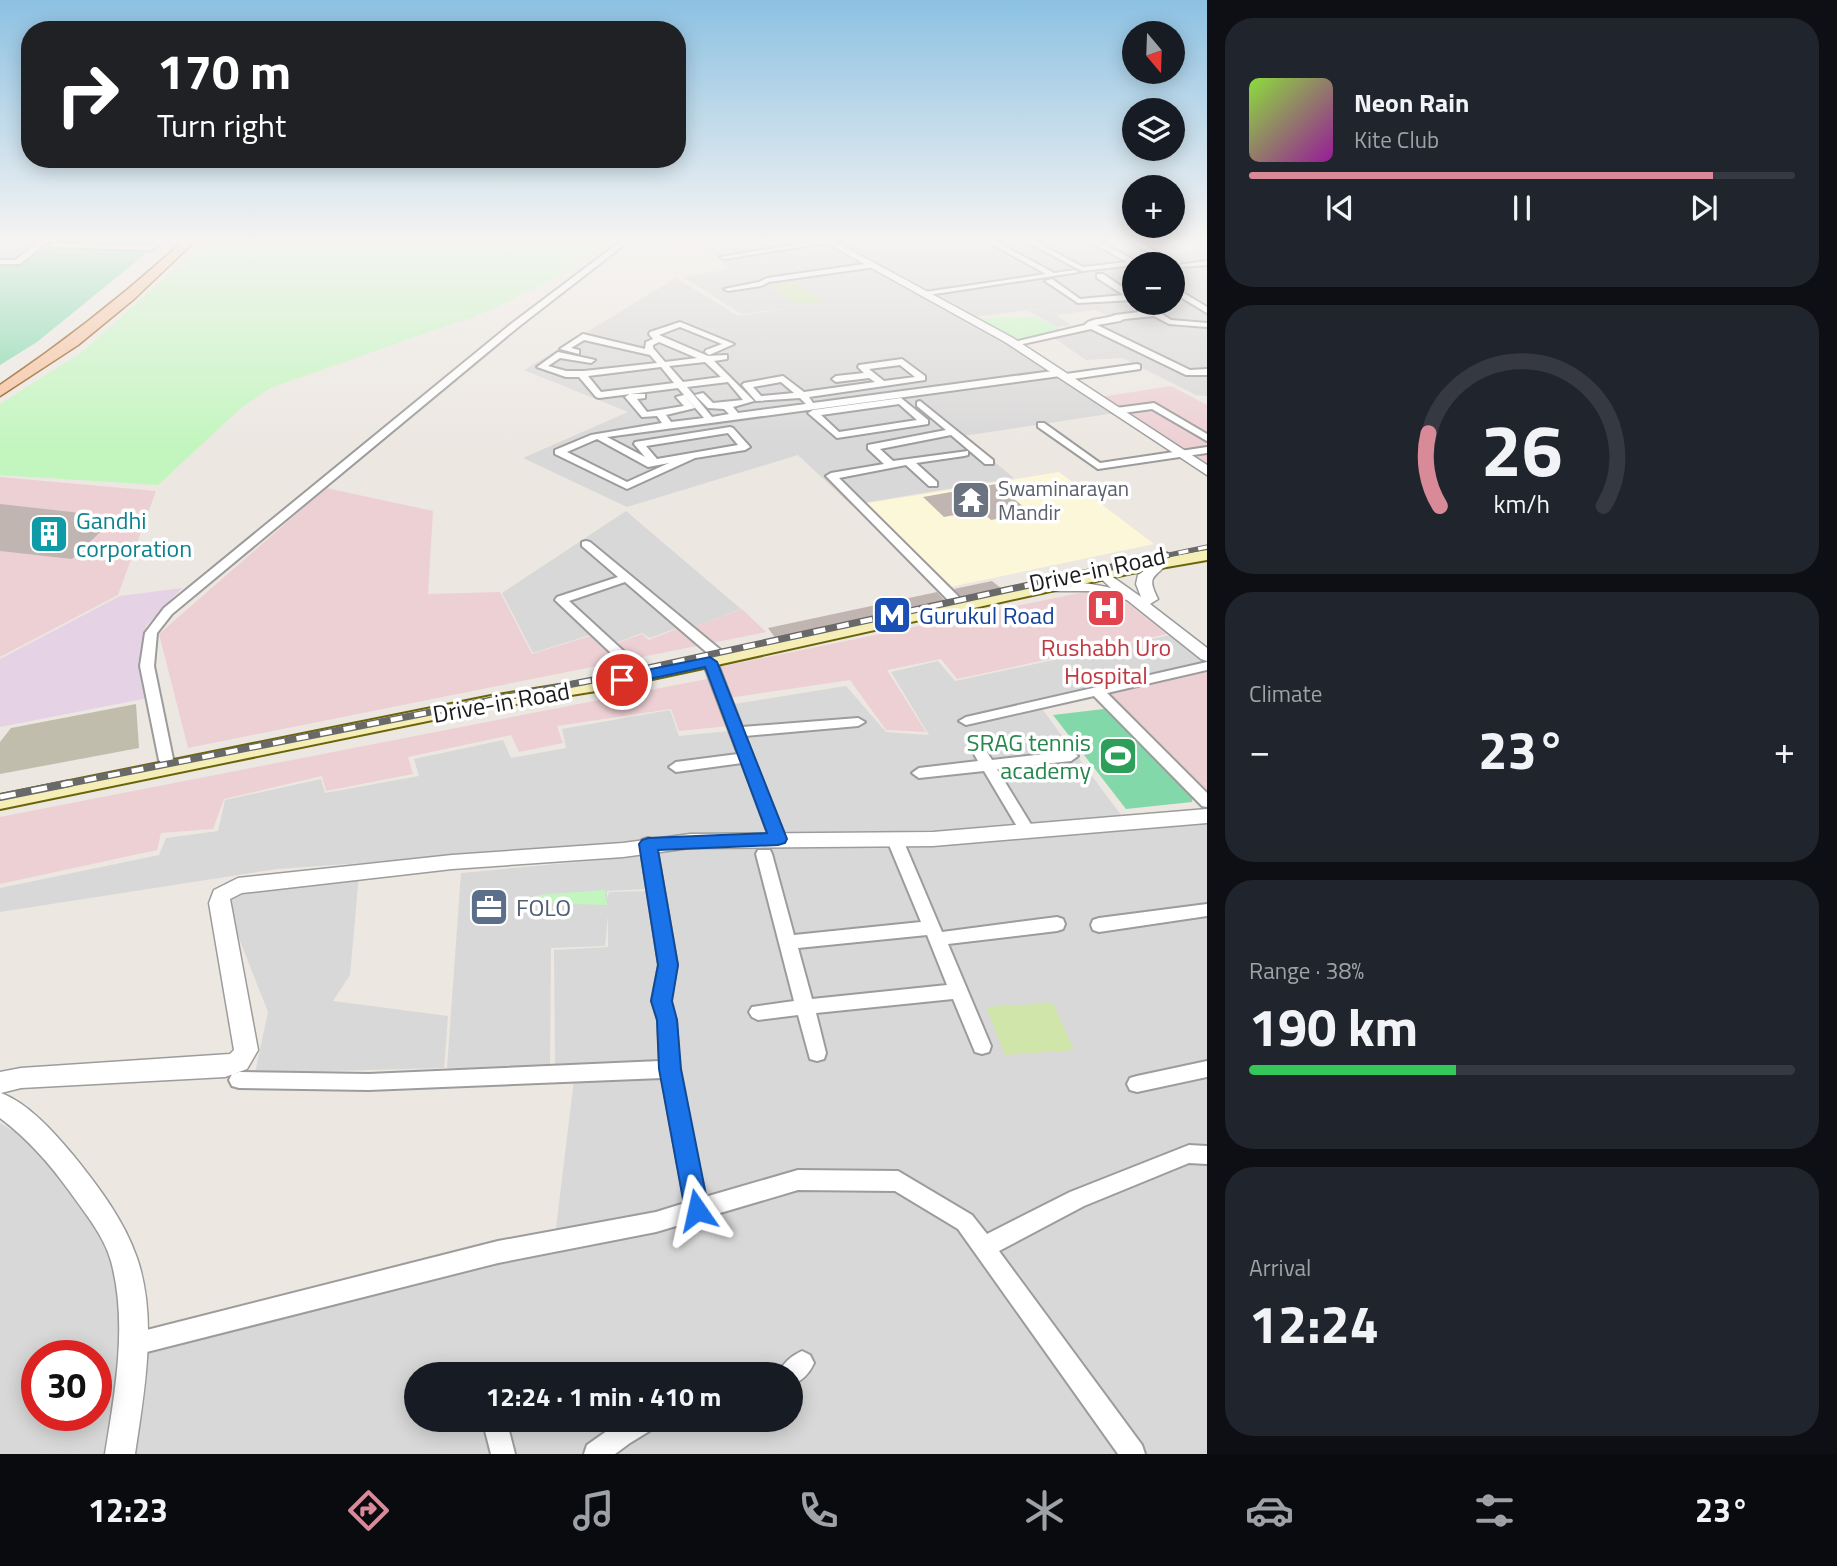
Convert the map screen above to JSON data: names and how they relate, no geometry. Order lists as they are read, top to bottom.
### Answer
{
  "streets": {
    "main road": ["Drive-in Road"]
  },
  "places": {
    "temple": ["Swaminarayan Mandir"],
    "building": ["Gandhi corporation"],
    "hospital": ["Rushabh Uro Hospital"],
    "metro station": ["Gurukul Road"],
    "sports": ["SRAG tennis academy"],
    "office": ["FOLO"]
  },
  "north": "bottom",
  "page": {
    "map_buttons": ["+", "−"],
    "turn": ["170 m", "Turn right"],
    "song": ["Neon Rain", "Kite Club"],
    "tile": [
      "Climate",
      ["Range · 38%", "190 km"],
      ["Arrival", "12:24"]
    ],
    "heat": ["−", "23°", "+"],
    "limit": "30",
    "trip": "12:24 · 1 min · 410 m",
    "tabs": ["12:23", "23°"],
    "gauge": ["26", "km/h"]
  }
}
